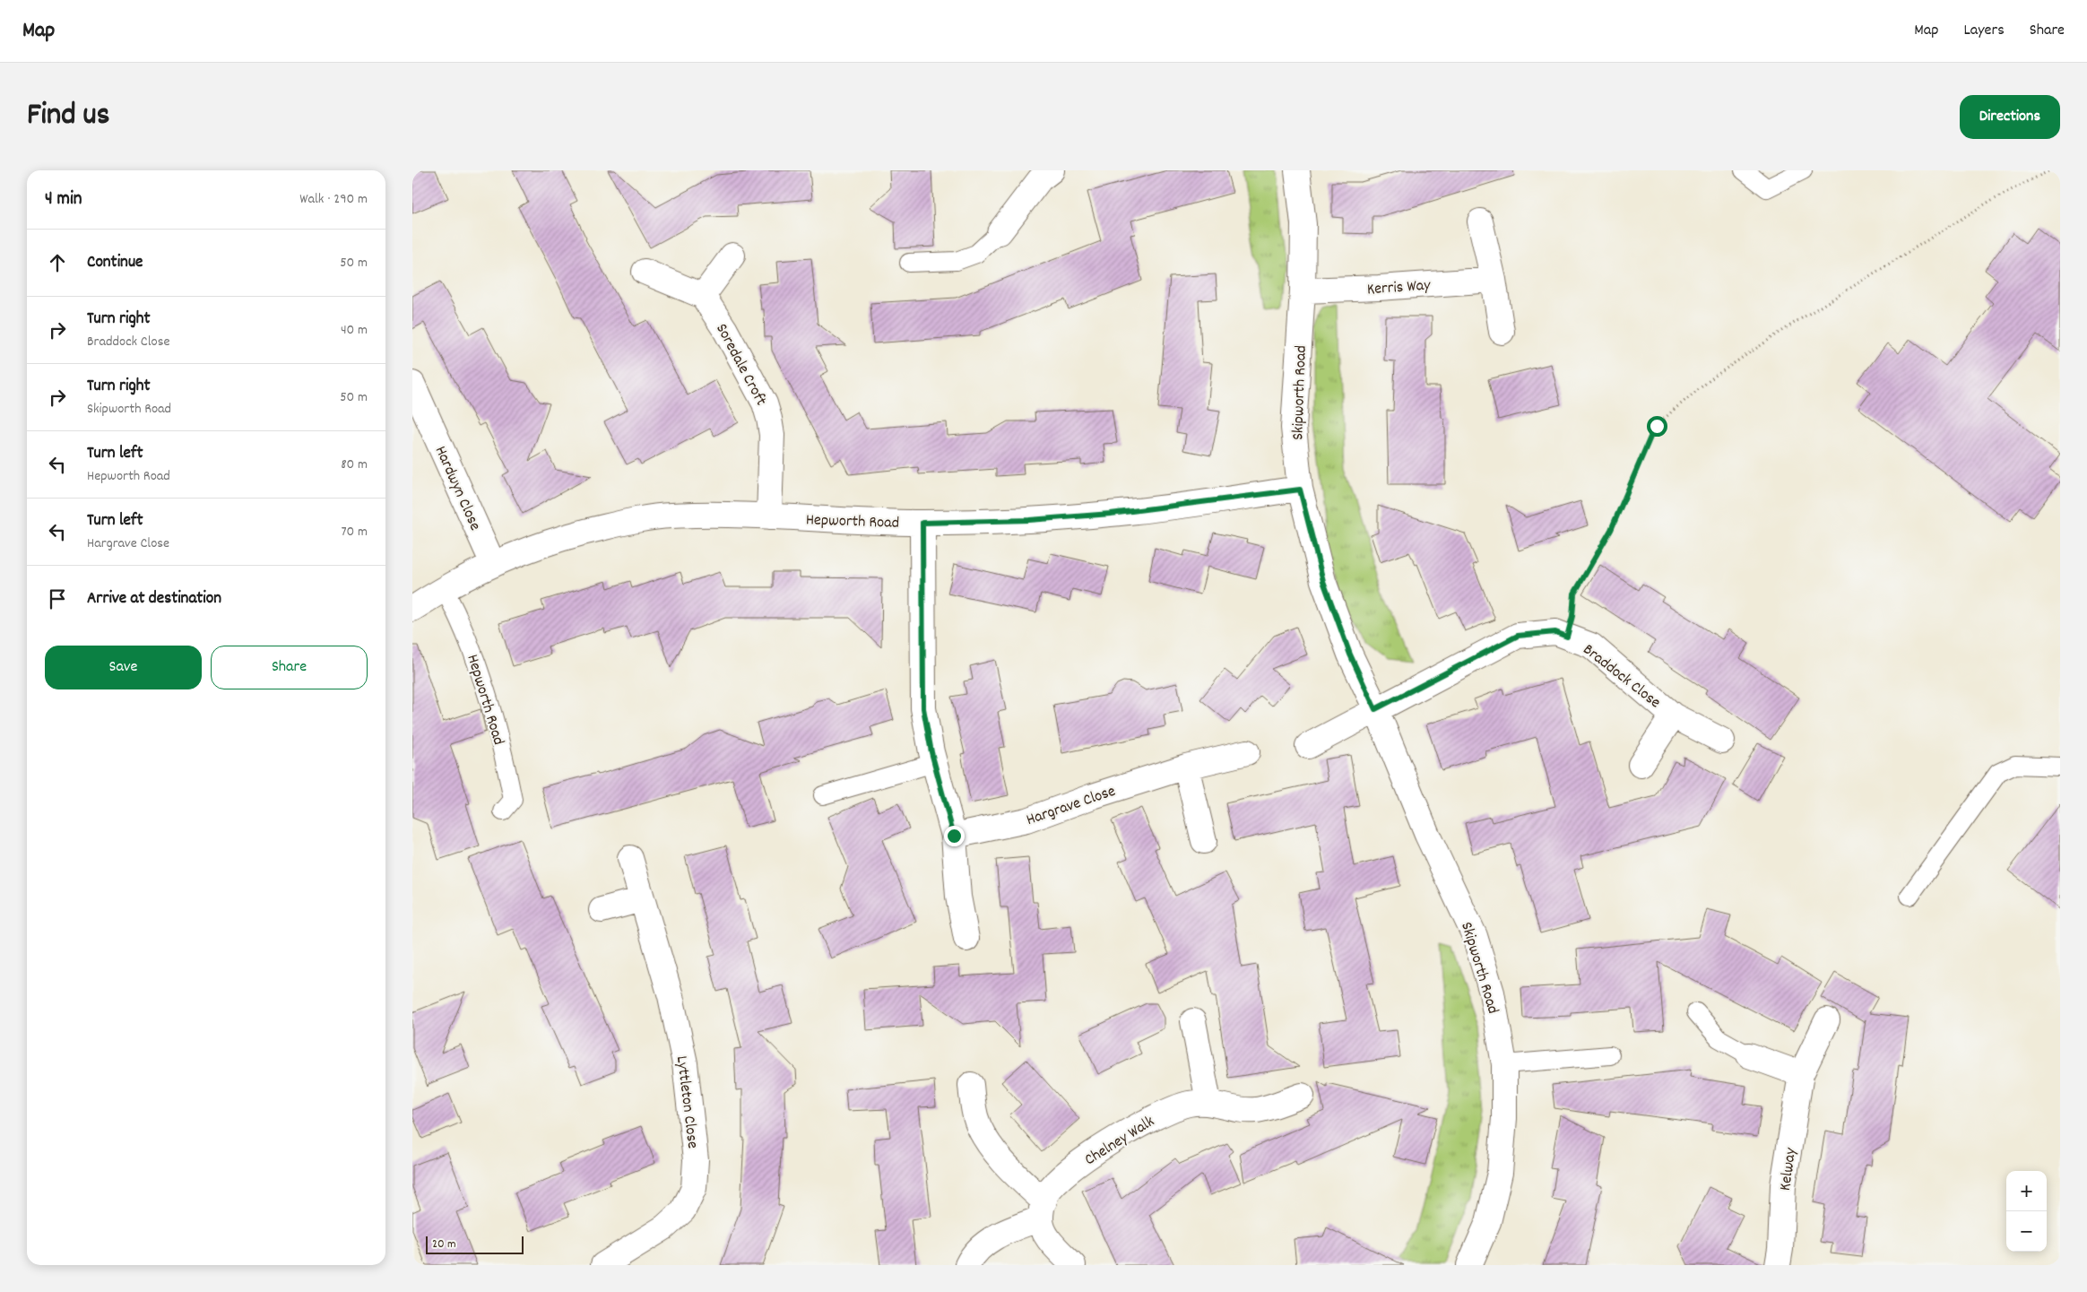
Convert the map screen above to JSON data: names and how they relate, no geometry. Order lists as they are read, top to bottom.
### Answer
{
  "streets": {
    "street": [
      "Kerris Way",
      "Soredale Croft",
      "Skipworth Road",
      "Hardwyn Close",
      "Hepworth Road",
      "Braddock Close",
      "Hargrave Close",
      "Lyttleton Close",
      "Chelney Walk",
      "Kelway"
    ]
  },
  "crossings": [
    ["Kerris Way", "Skipworth Road"],
    ["Soredale Croft", "Hepworth Road"],
    ["Skipworth Road", "Hepworth Road"],
    ["Skipworth Road", "Braddock Close"],
    ["Hardwyn Close", "Hepworth Road"]
  ],
  "scale_bar": "20 m",
  "page": {
    "header": "Map",
    "nav": ["Map", "Layers", "Share"],
    "title": "Find us",
    "buttons": [
      "Directions",
      ["Save", "Share"]
    ],
    "heading": ["4 min", "Walk · 290 m"],
    "list": [
      ["Continue", "50 m"],
      ["Turn right", "Braddock Close", "40 m"],
      ["Turn right", "Skipworth Road", "50 m"],
      ["Turn left", "Hepworth Road", "80 m"],
      ["Turn left", "Hargrave Close", "70 m"],
      "Arrive at destination"
    ],
    "map_buttons": ["+", "−"],
    "scale": "20 m"
  }
}
